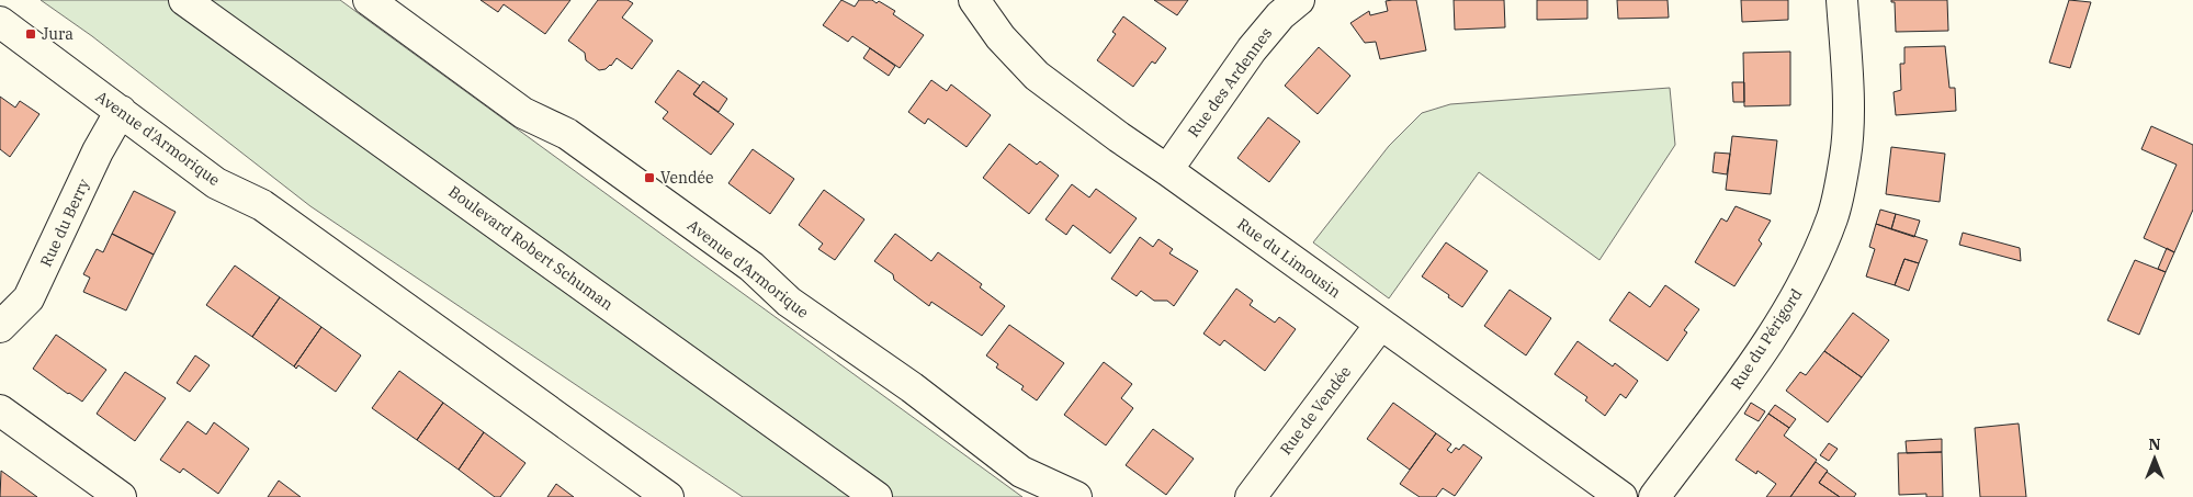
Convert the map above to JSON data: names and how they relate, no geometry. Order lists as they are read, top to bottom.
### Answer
{
  "streets": {
    "street": [
      "Rue des Ardennes",
      "Avenue d'Armorique",
      "Rue du Berry",
      "Boulevard Robert Schuman",
      "Rue du Limousin",
      "Rue du Périgord",
      "Rue de Vendée"
    ]
  },
  "crossings": [
    ["Rue des Ardennes", "Rue du Limousin"],
    ["Avenue d'Armorique", "Rue du Berry"],
    ["Rue du Limousin", "Rue de Vendée"]
  ],
  "places": {
    "transit": ["Jura", "Vendée"]
  },
  "north": "top"
}
